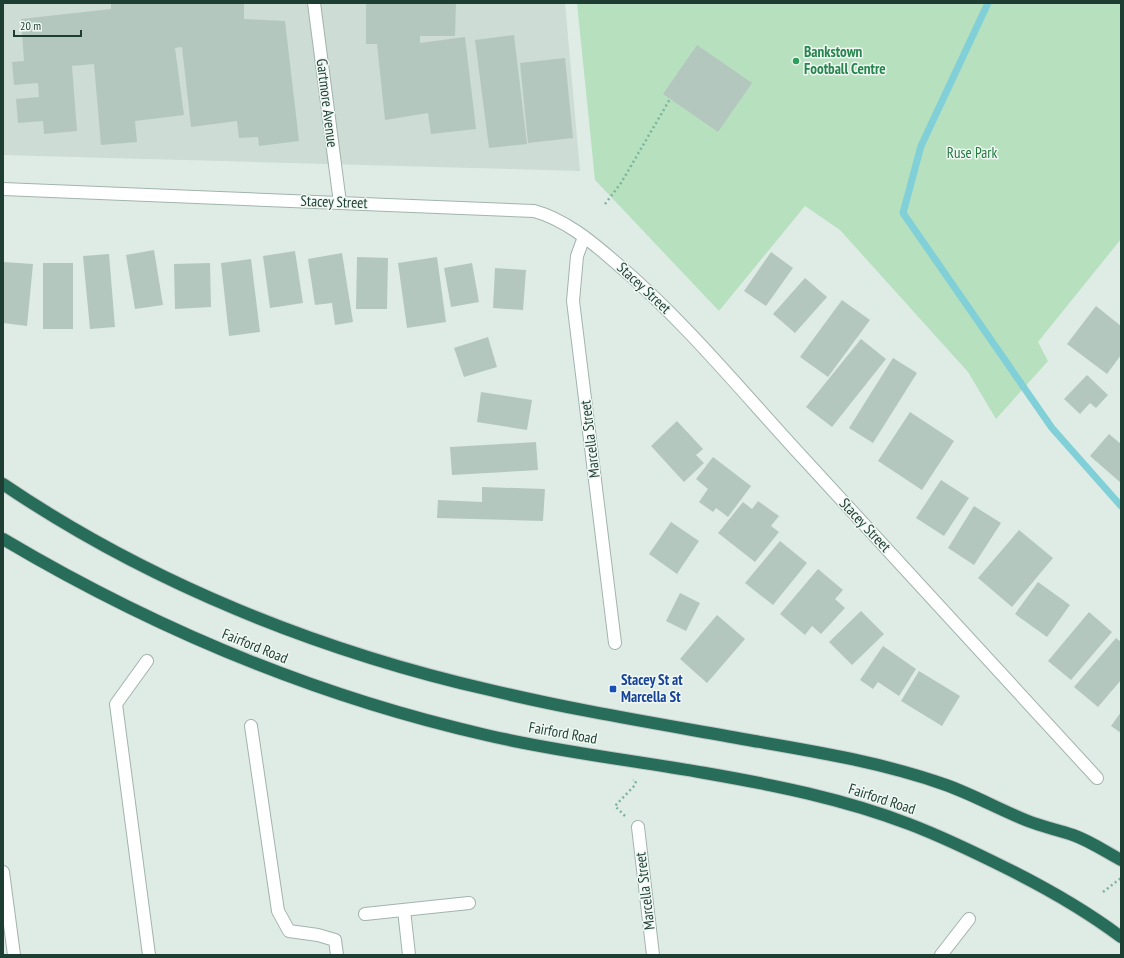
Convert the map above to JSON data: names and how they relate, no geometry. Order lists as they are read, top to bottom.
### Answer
{
  "streets": {
    "highway": ["Fairford Road"],
    "street": ["Gartmore Avenue", "Stacey Street", "Marcella Street"]
  },
  "crossings": [
    ["Gartmore Avenue", "Stacey Street"],
    ["Stacey Street", "Marcella Street"]
  ],
  "parks": ["Ruse Park"],
  "places": {
    "other": ["Bankstown Football Centre"],
    "transit": ["Stacey St at Marcella St"]
  },
  "scale_bar": "20 m"
}
